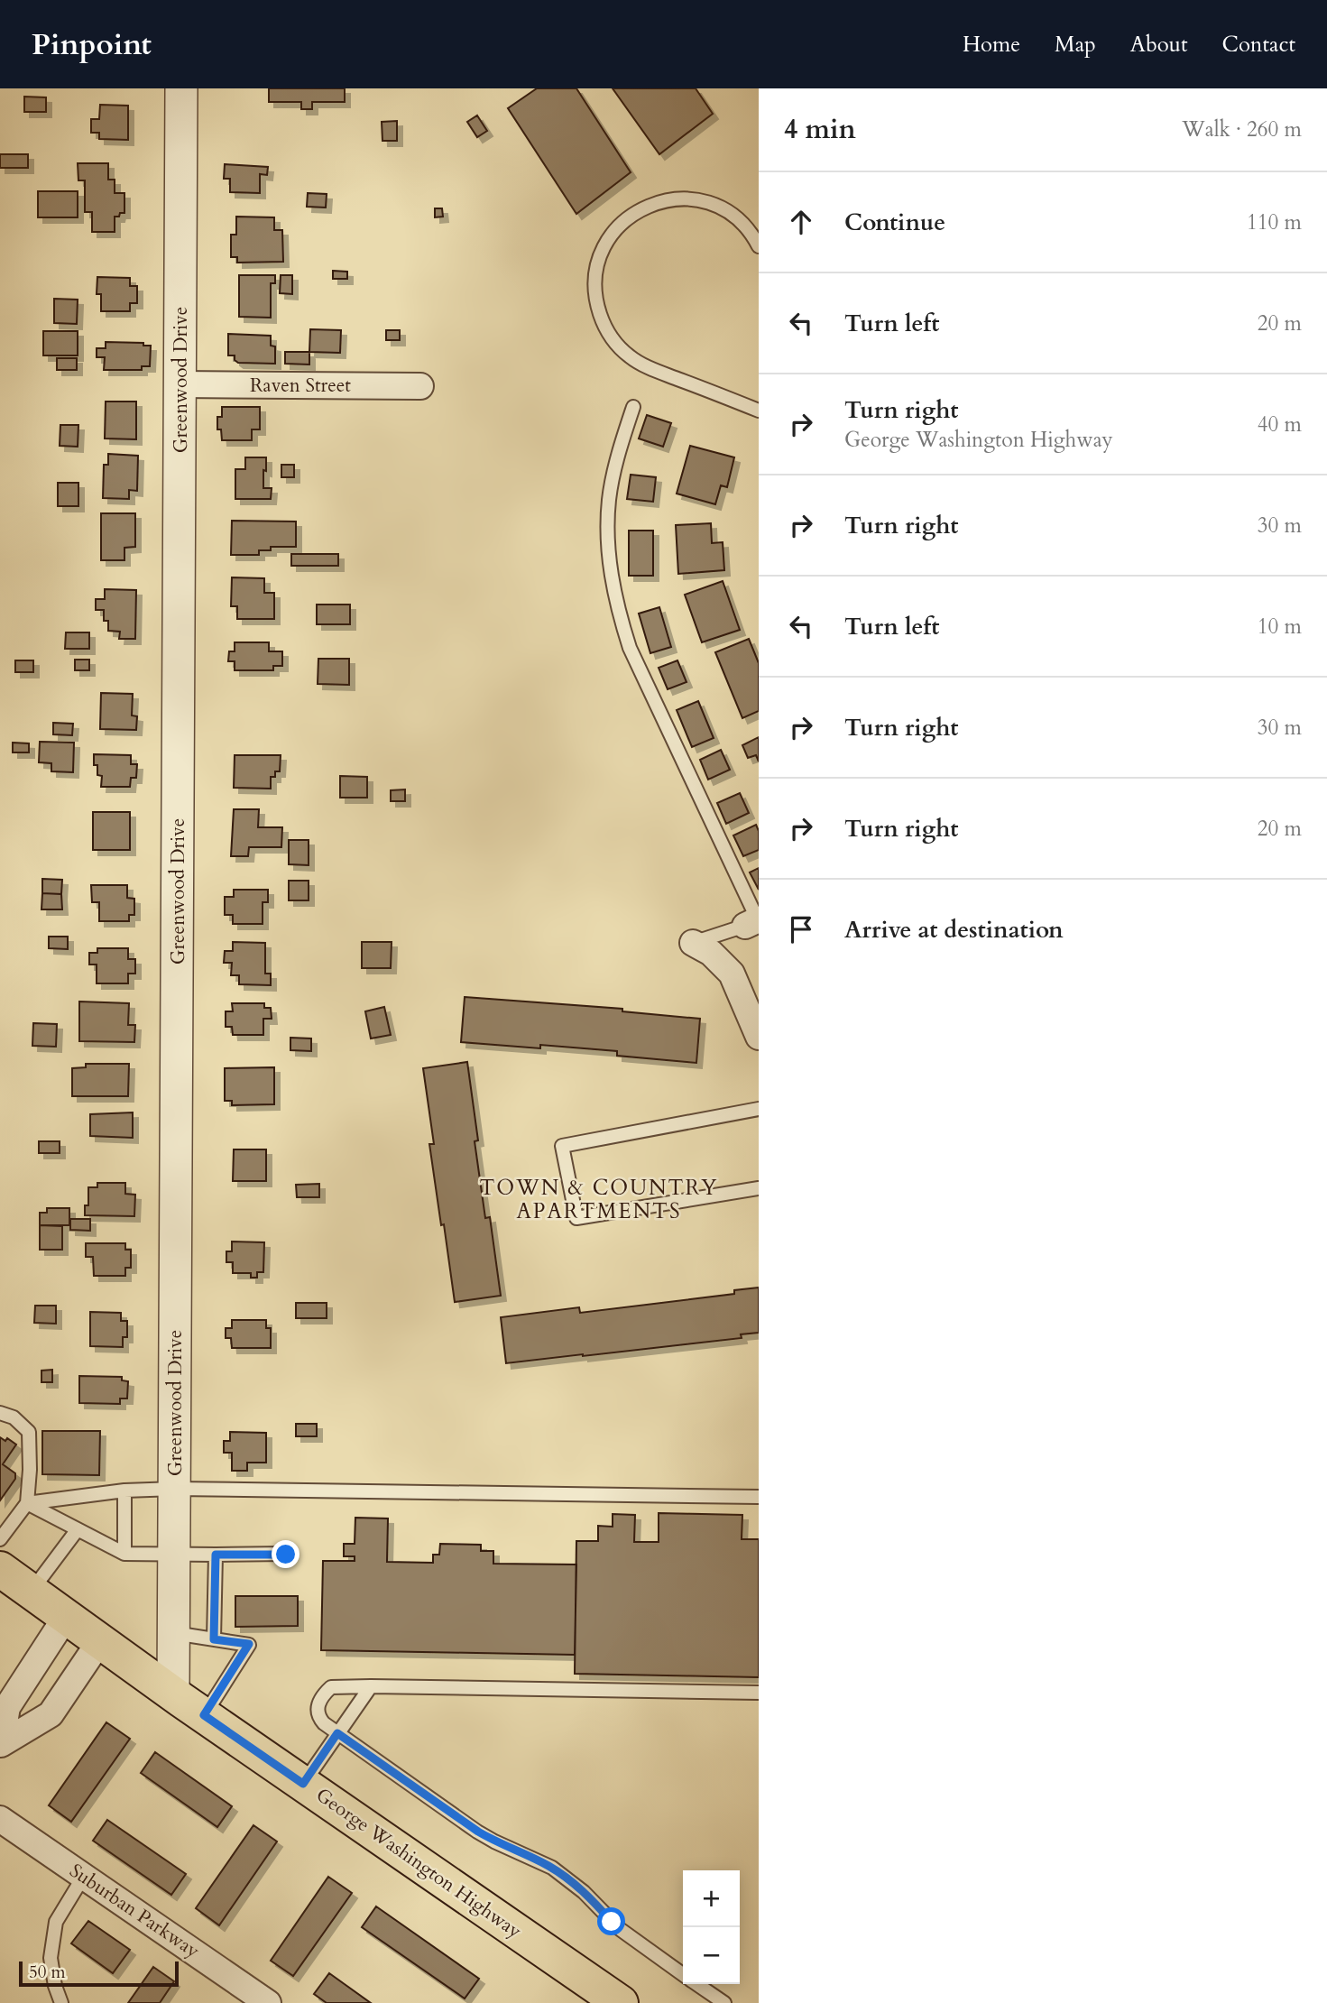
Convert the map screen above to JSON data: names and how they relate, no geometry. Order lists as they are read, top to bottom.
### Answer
{
  "streets": {
    "main road": ["George Washington Highway"],
    "street": ["Greenwood Drive", "Raven Street", "Suburban Parkway"]
  },
  "crossings": [
    ["Greenwood Drive", "Raven Street"],
    ["Greenwood Drive", "George Washington Highway"]
  ],
  "districts": ["TOWN & COUNTRY APARTMENTS"],
  "scale_bar": "50 m",
  "page": {
    "header": "Pinpoint",
    "nav": [
      "Home",
      "Map",
      "About",
      "Contact"
    ],
    "heading": ["4 min", "Walk · 260 m"],
    "list": [
      ["Continue", "110 m"],
      ["Turn left", "20 m"],
      ["Turn right", "George Washington Highway", "40 m"],
      ["Turn right", "30 m"],
      ["Turn left", "10 m"],
      ["Turn right", "30 m"],
      ["Turn right", "20 m"],
      "Arrive at destination"
    ],
    "map_buttons": ["+", "−"],
    "scale": "50 m"
  }
}
